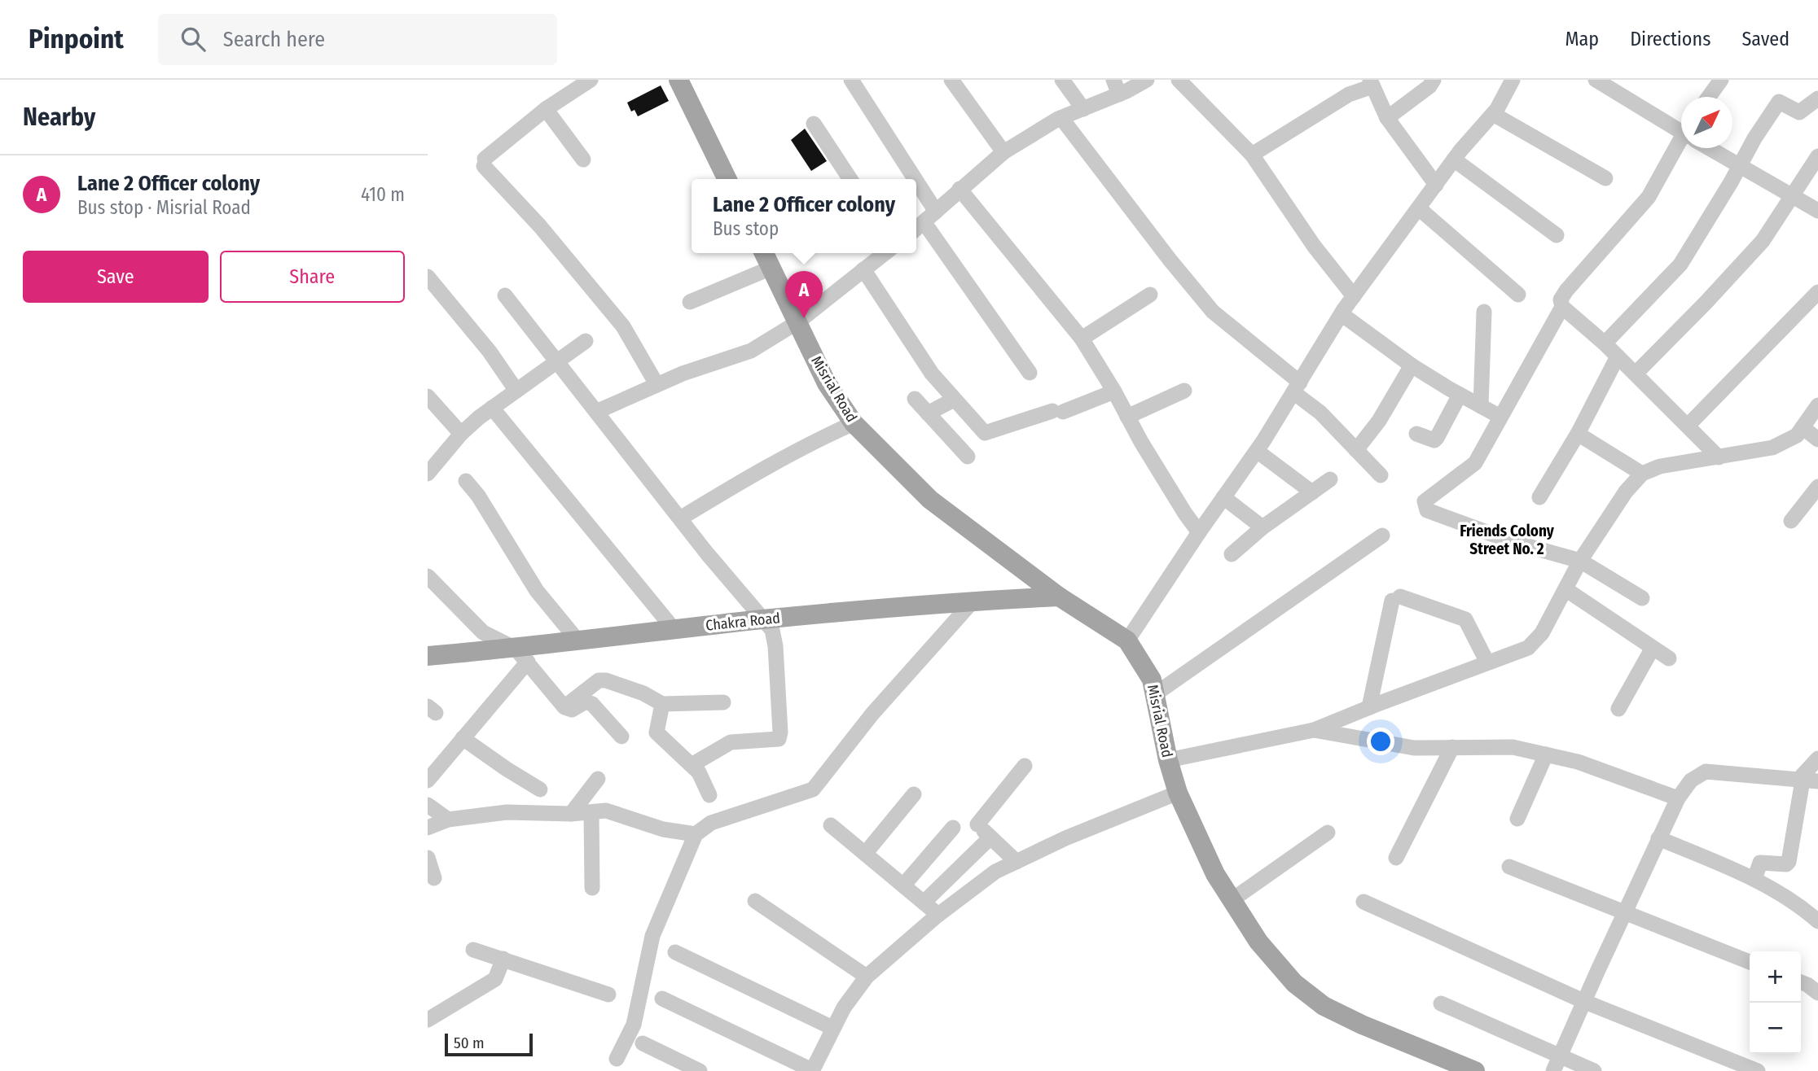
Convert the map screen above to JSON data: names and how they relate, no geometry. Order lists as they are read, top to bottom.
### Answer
{
  "streets": {
    "main road": ["Misrial Road", "Chakra Road"]
  },
  "crossings": [
    ["Misrial Road", "Chakra Road"]
  ],
  "districts": ["Friends Colony Street No. 2"],
  "scale_bar": "50 m",
  "north": "top right",
  "page": {
    "header": "Pinpoint",
    "search": "Search here",
    "nav": ["Map", "Directions", "Saved"],
    "heading": "Nearby",
    "list": [
      {
        "mark": "A",
        "name": "Lane 2 Officer colony",
        "note": "Bus stop · Misrial Road",
        "value": "410 m"
      }
    ],
    "popup": ["Lane 2 Officer colony", "Bus stop"],
    "buttons": ["Save", "Share"],
    "pins": "A",
    "map_buttons": ["+", "−"],
    "scale": "50 m"
  }
}
